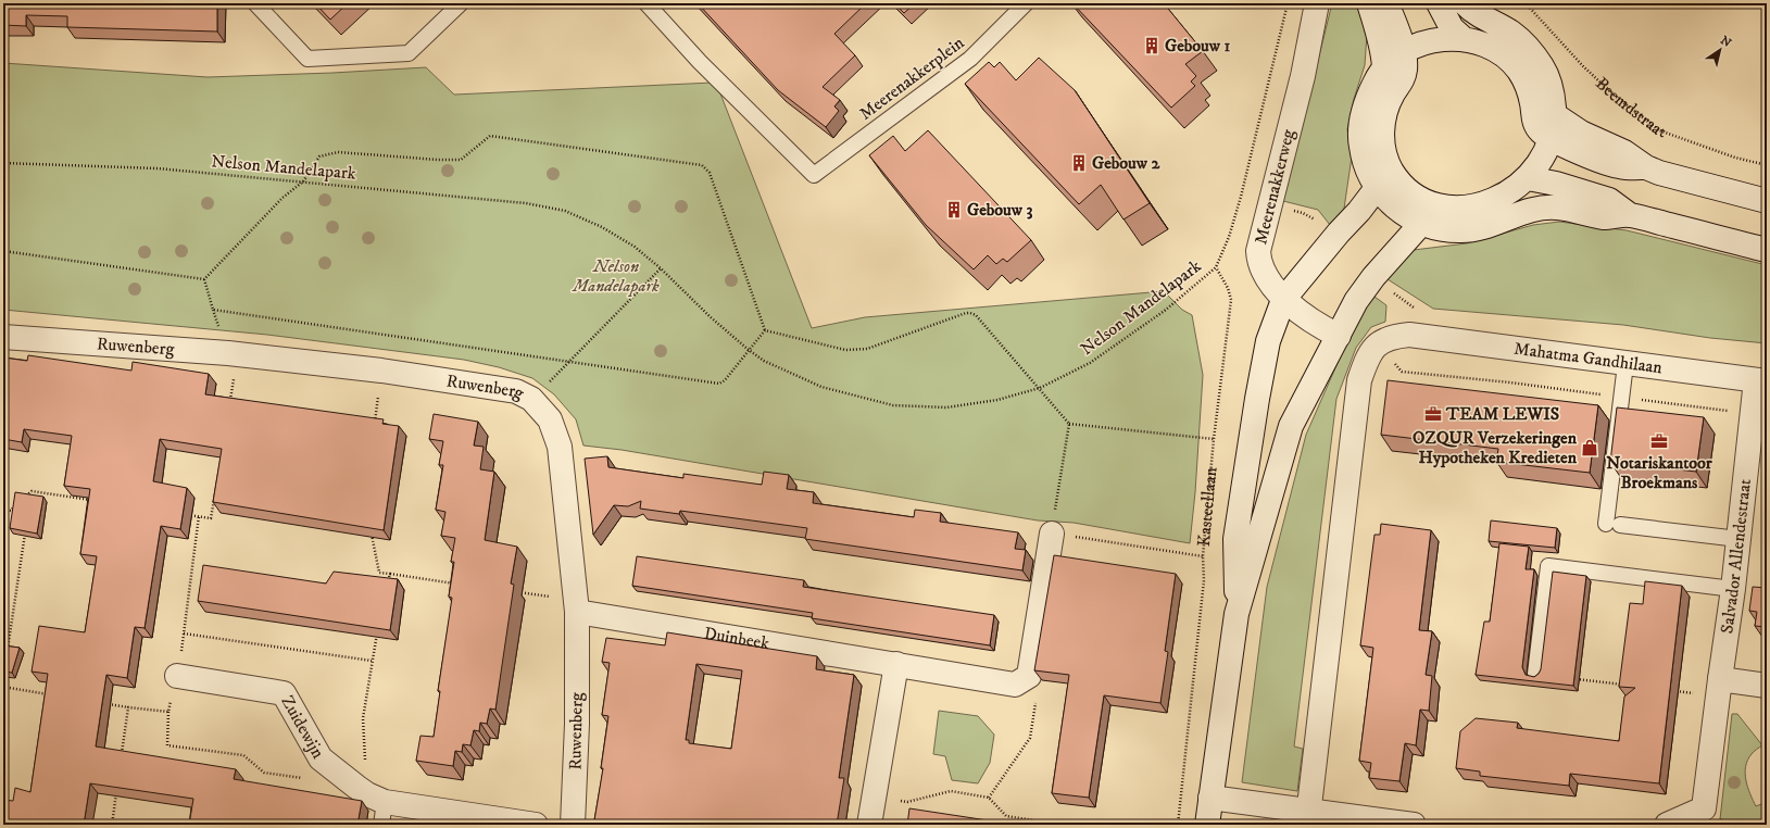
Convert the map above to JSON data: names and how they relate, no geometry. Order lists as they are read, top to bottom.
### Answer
{
  "streets": {
    "street": [
      "Meerenakkerweg",
      "Ruwenberg",
      "Mahatma Gandhilaan",
      "Kasteellaan",
      "Salvador Allendestraat",
      "Duinbeek",
      "Zuidewijn"
    ],
    "lane": ["Meerenakkerplein"],
    "path": ["Beemdstraat", "Nelson Mandelapark"]
  },
  "crossings": [
    ["Nelson Mandelapark", "Meerenakkerweg"],
    ["Nelson Mandelapark", "Kasteellaan"],
    ["Meerenakkerweg", "Kasteellaan"],
    ["Ruwenberg", "Duinbeek"],
    ["Mahatma Gandhilaan", "Salvador Allendestraat"]
  ],
  "parks": ["Nelson Mandelapark"],
  "places": {
    "building": ["Gebouw 1", "Gebouw 2", "Gebouw 3"],
    "office": ["TEAM LEWIS", "Notariskantoor Broekmans"],
    "shop": ["OZQUR Verzekeringen Hypotheken Kredieten"]
  },
  "north": "top right"
}
